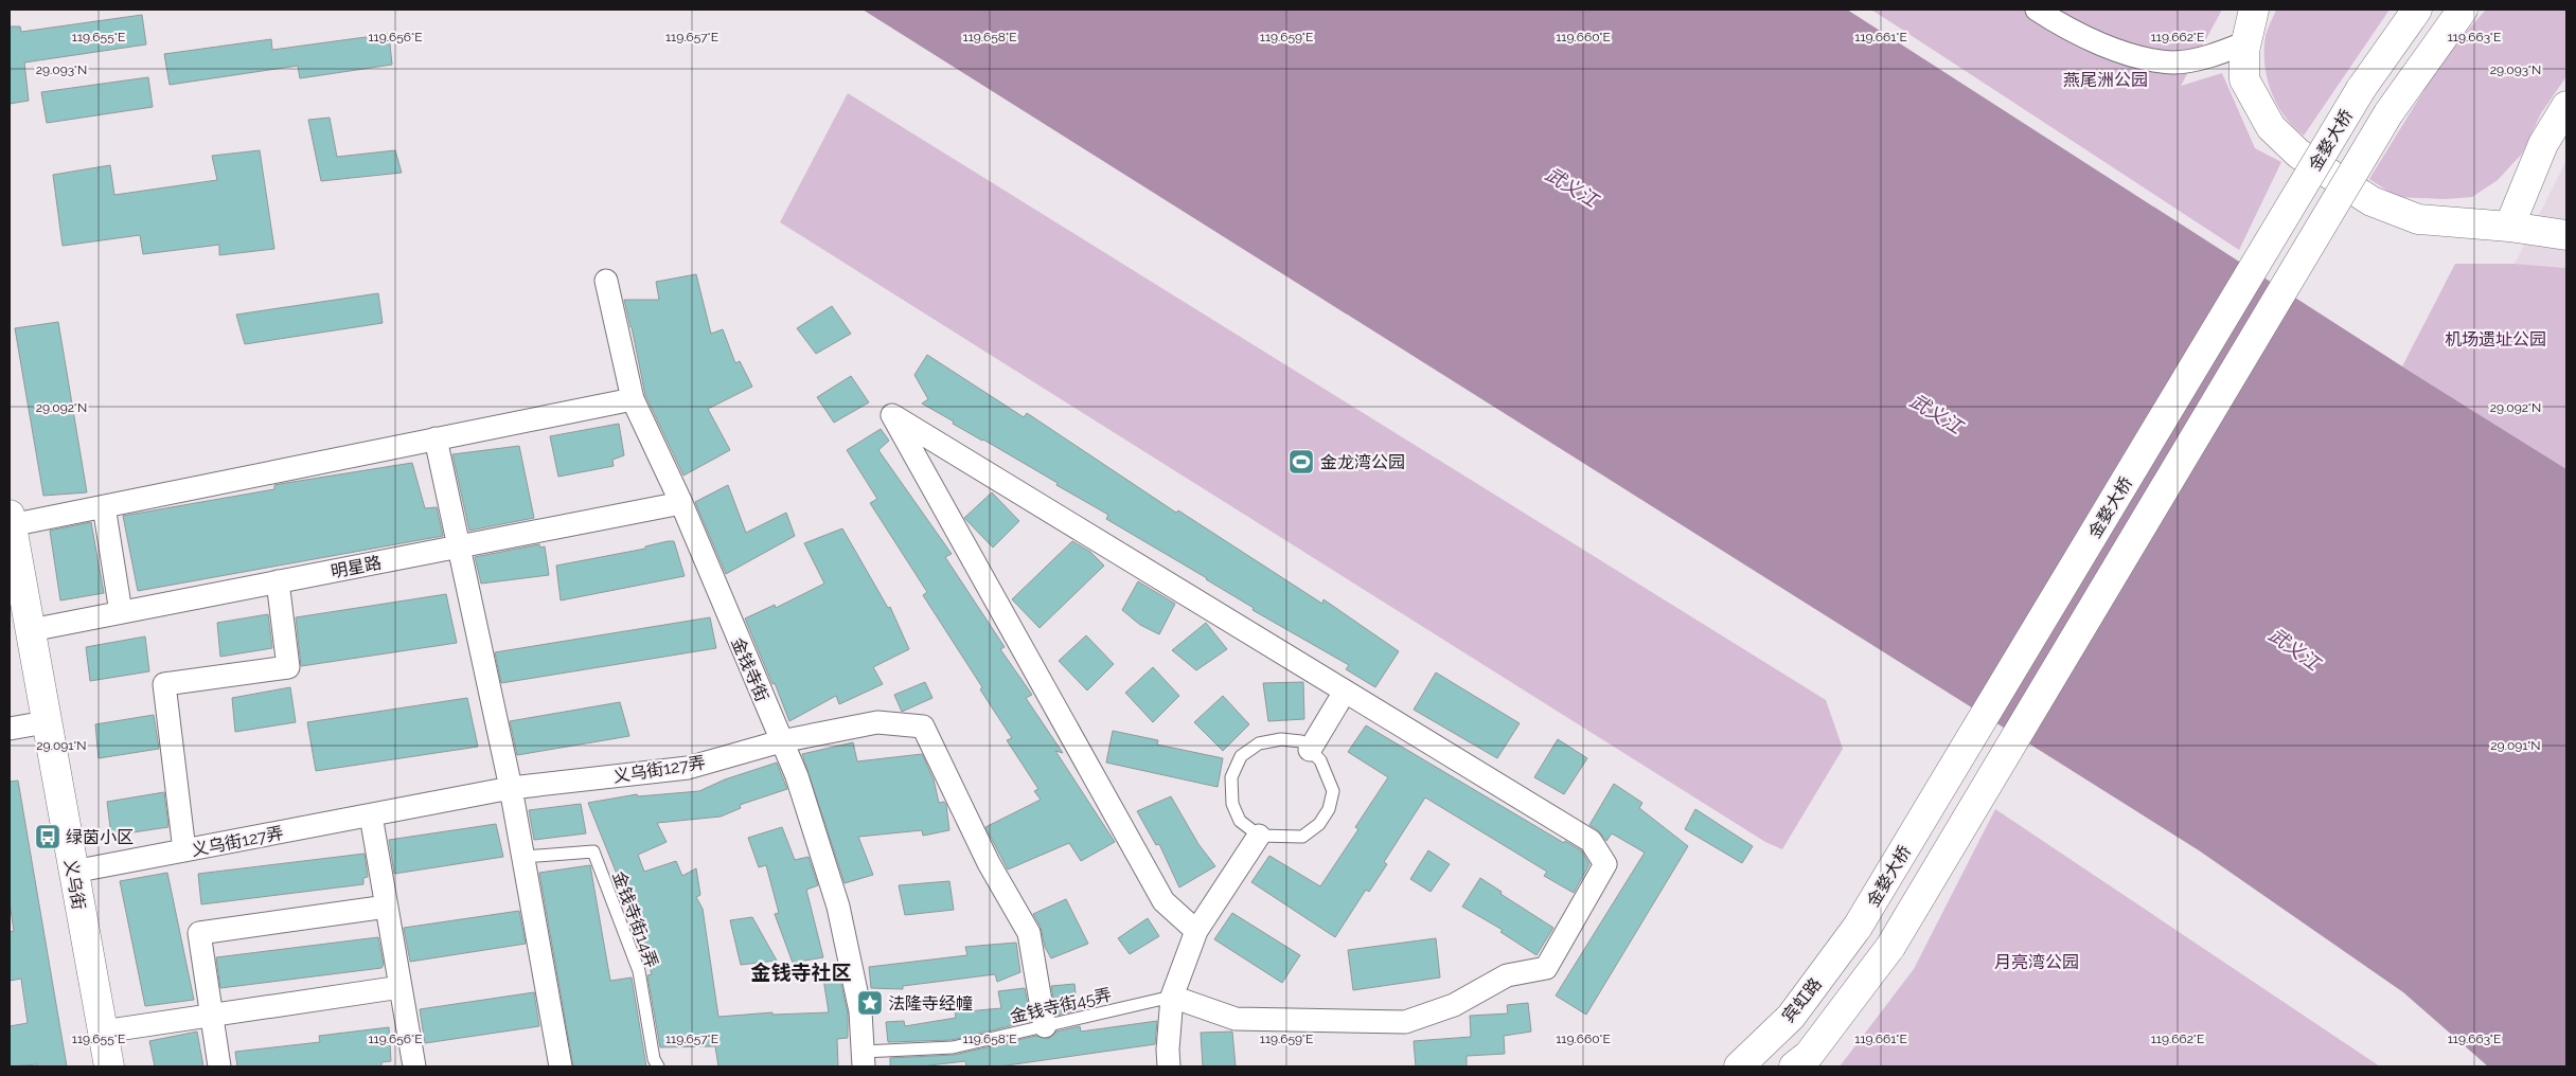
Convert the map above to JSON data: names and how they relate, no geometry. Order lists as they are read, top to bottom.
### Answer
{
  "streets": {
    "main road": ["金婺大桥", "义乌街", "宾虹路"],
    "street": ["明星路", "金钱寺街", "义乌街127弄"],
    "lane": ["金钱寺街14弄", "金钱寺街45弄"]
  },
  "crossings": [
    ["金婺大桥", "宾虹路"],
    ["明星路", "金钱寺街"],
    ["明星路", "义乌街"],
    ["金钱寺街", "义乌街127弄"],
    ["金钱寺街", "金钱寺街45弄"],
    ["义乌街127弄", "义乌街"],
    ["义乌街127弄", "金钱寺街45弄"]
  ],
  "districts": ["金钱寺社区"],
  "water": ["武义江"],
  "parks": ["燕尾洲公园", "机场遗址公园", "月亮湾公园"],
  "places": {
    "sports": ["金龙湾公园"],
    "bus stop": ["绿茵小区"],
    "place": ["法隆寺经幢"]
  },
  "coordinates": [
    "119.655°E",
    "119.656°E",
    "119.657°E",
    "119.658°E",
    "119.659°E",
    "119.660°E",
    "119.661°E",
    "119.662°E",
    "119.663°E",
    "29.093°N",
    "29.092°N",
    "29.091°N"
  ]
}
